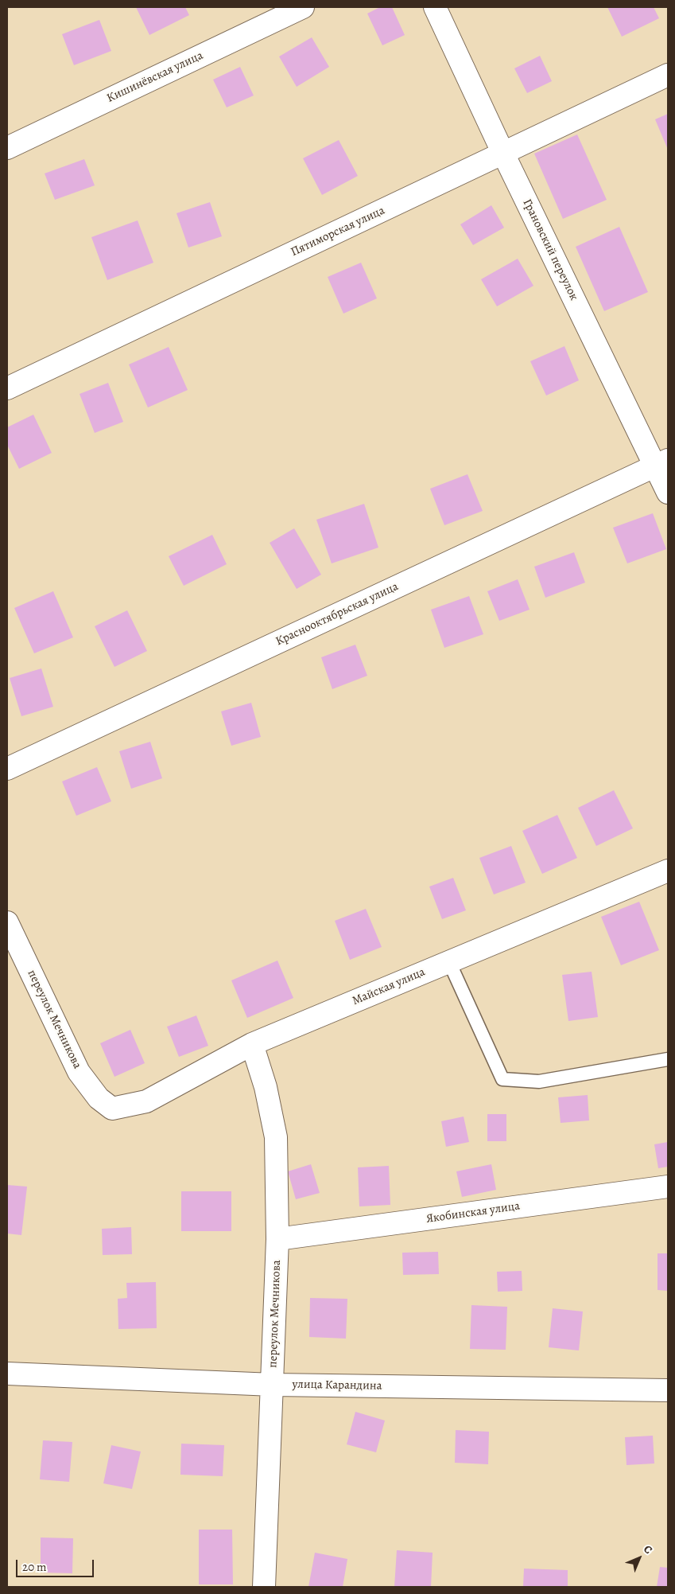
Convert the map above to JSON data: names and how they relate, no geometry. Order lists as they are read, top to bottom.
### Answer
{
  "streets": {
    "street": [
      "Кишинёвская улица",
      "Пятиморская улица",
      "Грановский переулок",
      "Краснооктябрьская улица",
      "Майская улица",
      "переулок Мечникова",
      "Якобинская улица",
      "улица Карандина"
    ]
  },
  "crossings": [
    ["Пятиморская улица", "Грановский переулок"],
    ["Грановский переулок", "Краснооктябрьская улица"],
    ["Майская улица", "переулок Мечникова"],
    ["переулок Мечникова", "Якобинская улица"],
    ["переулок Мечникова", "улица Карандина"]
  ],
  "scale_bar": "20 m",
  "north": "top right"
}
